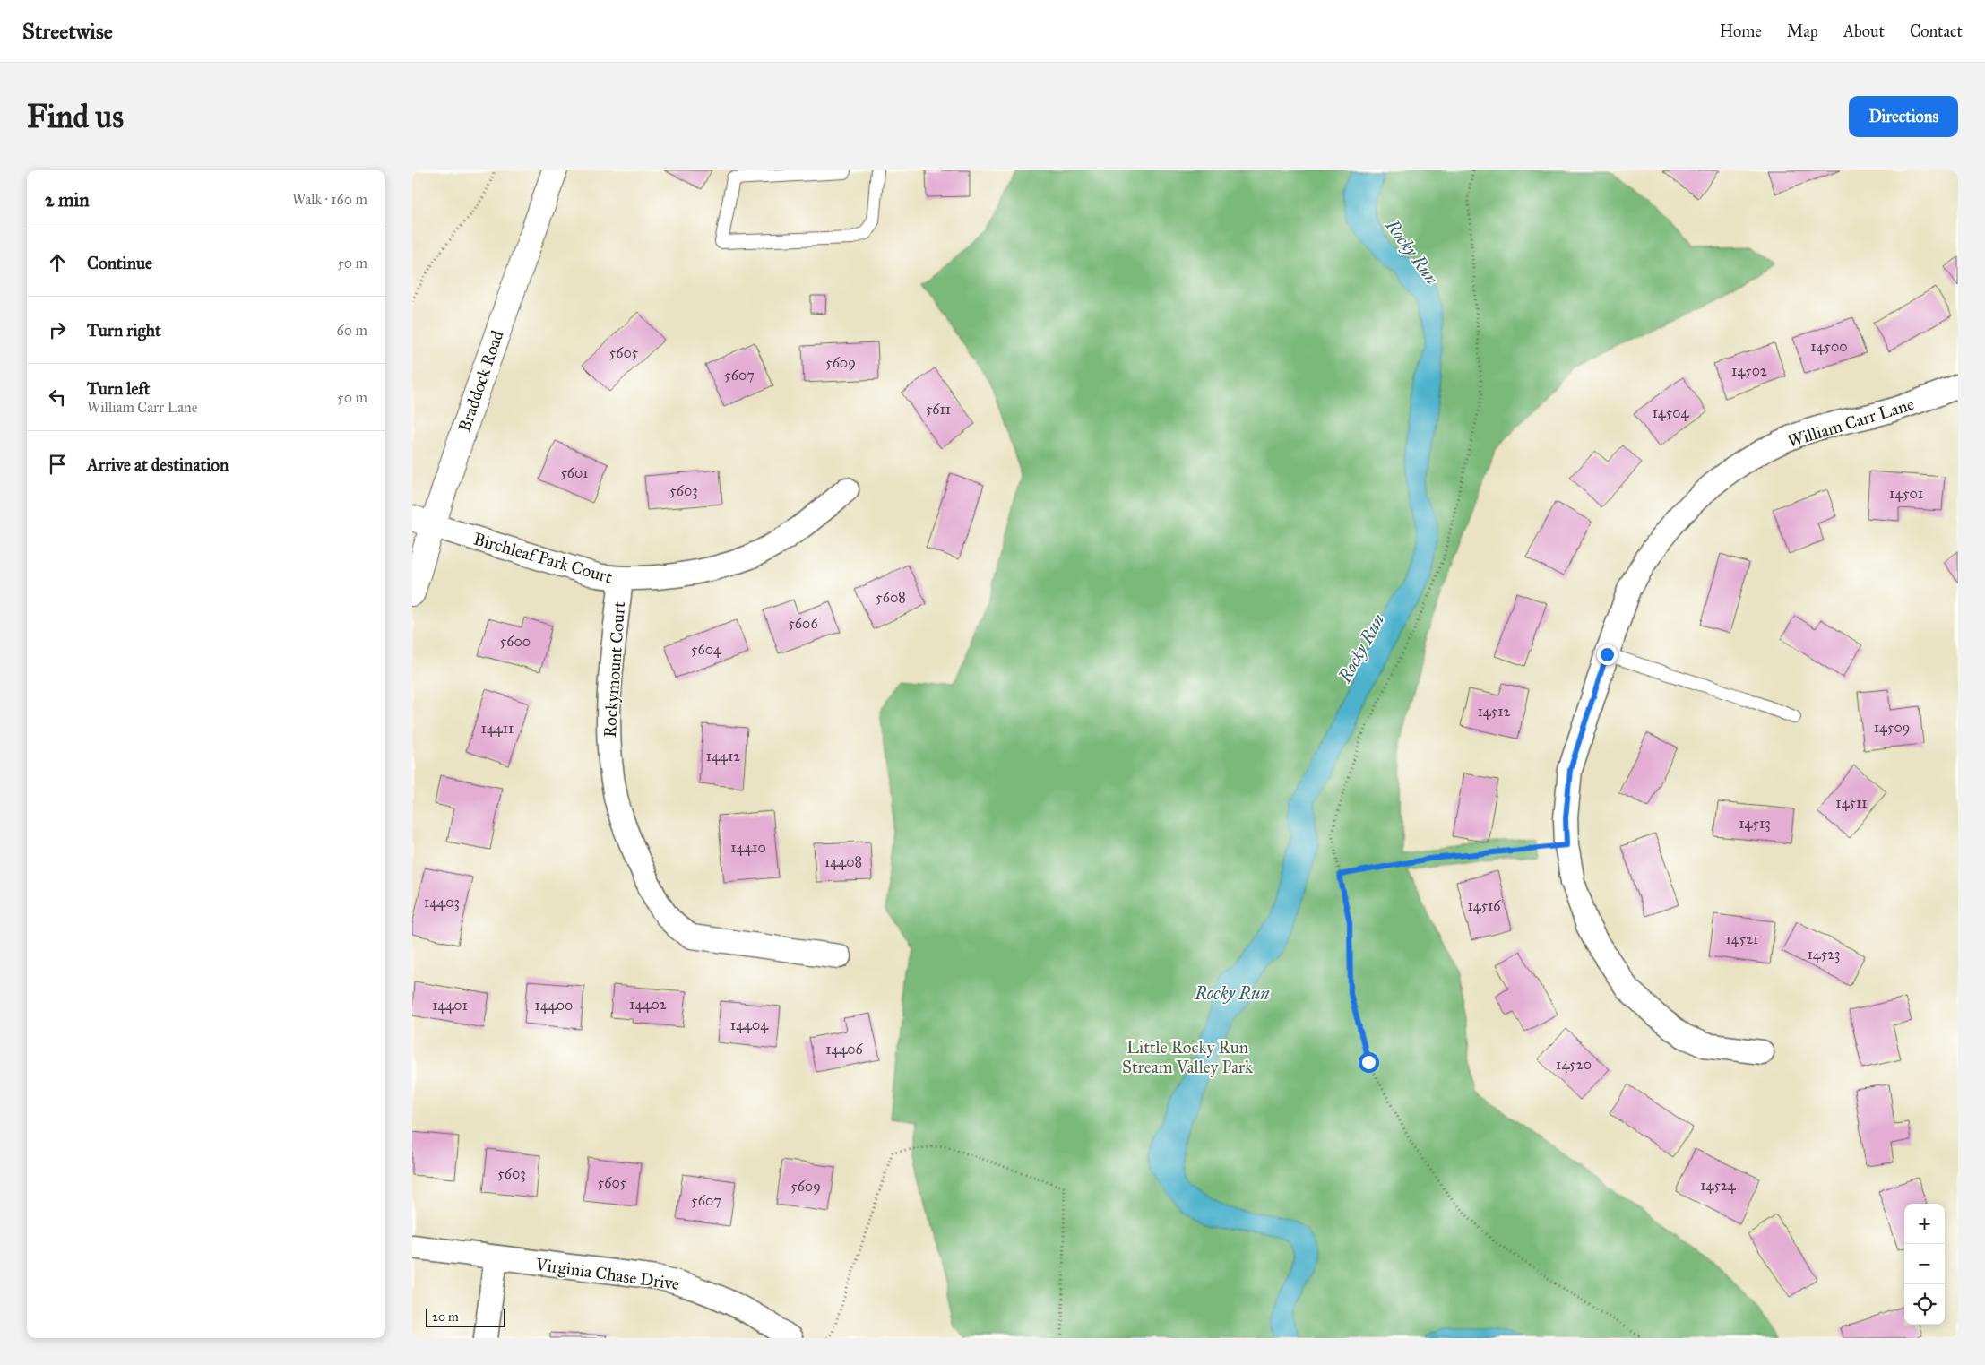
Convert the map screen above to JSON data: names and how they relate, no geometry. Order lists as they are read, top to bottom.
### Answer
{
  "streets": {
    "main road": ["Braddock Road"],
    "street": [
      "William Carr Lane",
      "Birchleaf Park Court",
      "Rockymount Court",
      "Virginia Chase Drive"
    ]
  },
  "crossings": [
    ["Braddock Road", "Birchleaf Park Court"],
    ["Birchleaf Park Court", "Rockymount Court"]
  ],
  "water": ["Rocky Run"],
  "parks": ["Little Rocky Run Stream Valley Park"],
  "house_numbers": [
    "14500",
    "5605",
    "5609",
    "14502",
    "5607",
    "5611",
    "14504",
    "5601",
    "5603",
    "14501",
    "5608",
    "5606",
    "5600",
    "5604",
    "14512",
    "14509",
    "14411",
    "14412",
    "14511",
    "14513",
    "14410",
    "14408",
    "14403",
    "14516",
    "14521",
    "14523",
    "14402",
    "14401",
    "14400",
    "14404",
    "14406",
    "14520",
    "5603",
    "5605",
    "14524",
    "5609",
    "5607"
  ],
  "scale_bar": "20 m",
  "page": {
    "header": "Streetwise",
    "nav": [
      "Home",
      "Map",
      "About",
      "Contact"
    ],
    "buttons": "Directions",
    "title": "Find us",
    "heading": ["2 min", "Walk · 160 m"],
    "list": [
      ["Continue", "50 m"],
      ["Turn right", "60 m"],
      ["Turn left", "William Carr Lane", "50 m"],
      "Arrive at destination"
    ],
    "map_buttons": ["+", "−"],
    "scale": "20 m"
  }
}
